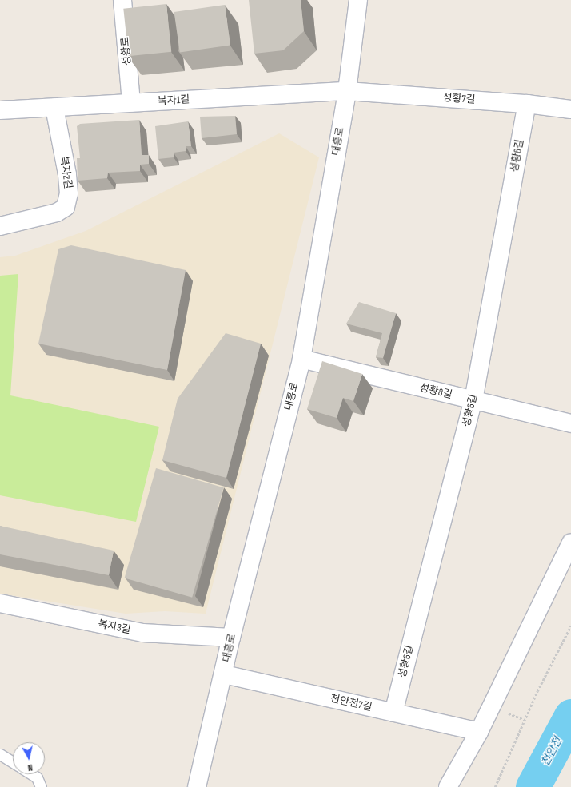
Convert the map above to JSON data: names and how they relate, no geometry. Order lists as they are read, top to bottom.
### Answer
{
  "streets": {
    "street": [
      "성황로",
      "성황7길",
      "복자1길",
      "대흥로",
      "성황6길",
      "복자2길",
      "성황8길",
      "복자3길",
      "천안천7길"
    ]
  },
  "crossings": [
    ["성황로", "복자1길"],
    ["성황7길", "복자1길"],
    ["성황7길", "대흥로"],
    ["성황7길", "성황6길"],
    ["복자1길", "대흥로"],
    ["복자1길", "복자2길"],
    ["대흥로", "성황8길"],
    ["대흥로", "복자3길"],
    ["대흥로", "천안천7길"],
    ["성황6길", "성황8길"],
    ["성황6길", "천안천7길"]
  ],
  "water": ["천안천"],
  "north": "bottom"
}
